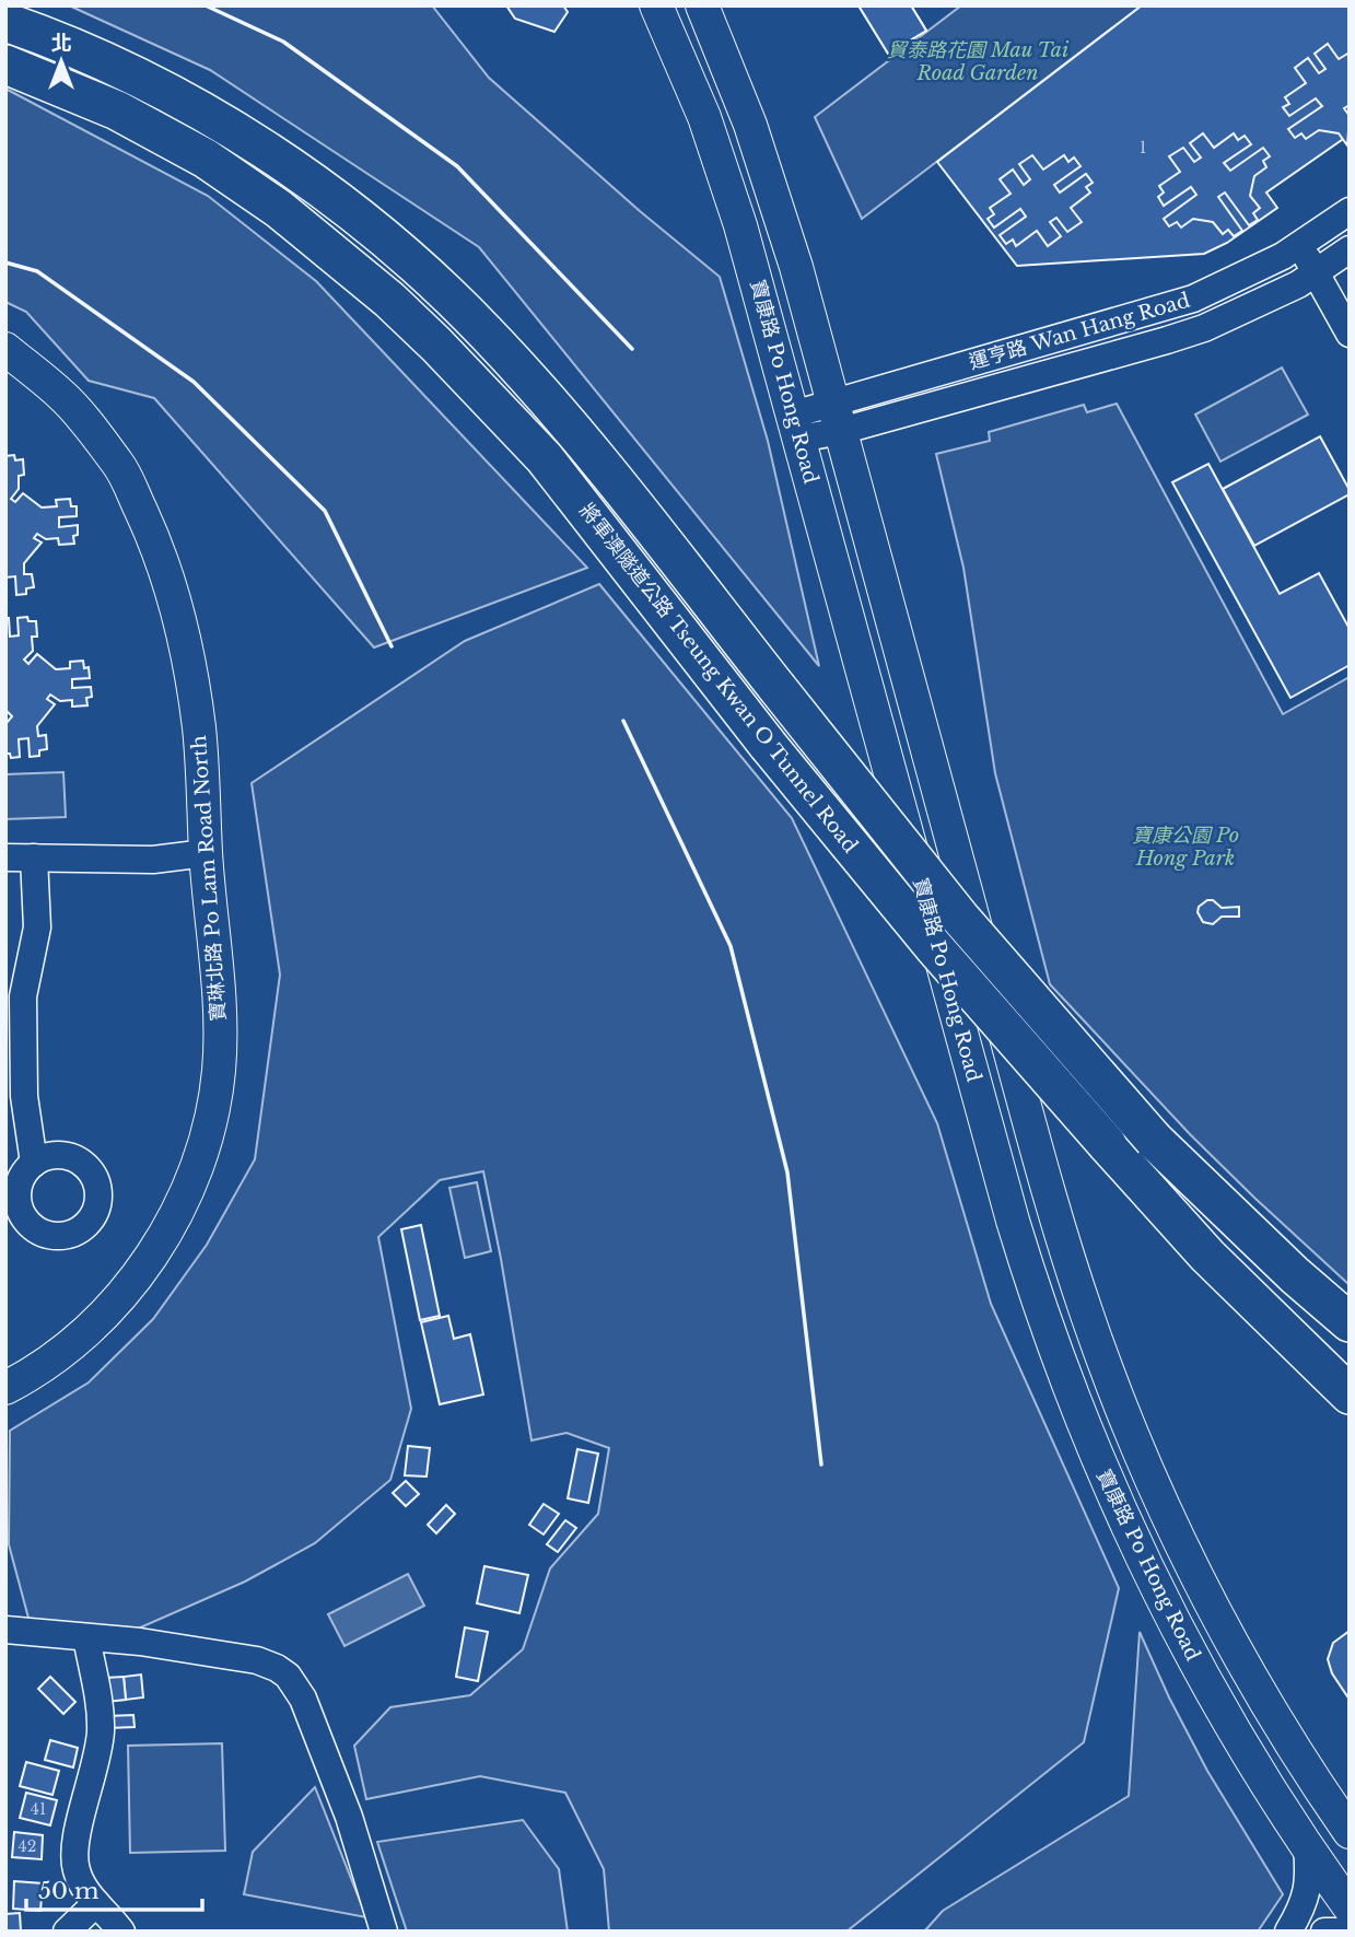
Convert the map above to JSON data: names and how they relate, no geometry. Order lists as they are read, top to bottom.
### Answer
{
  "streets": {
    "highway": ["將軍澳隧道公路 Tseung Kwan O Tunnel Road"],
    "main road": ["寶康路 Po Hong Road", "寶琳北路 Po Lam Road North"],
    "street": ["運亨路 Wan Hang Road"]
  },
  "crossings": [
    ["運亨路 Wan Hang Road", "寶康路 Po Hong Road"]
  ],
  "parks": ["貿泰路花園 Mau Tai Road Garden", "寶康公園 Po Hong Park"],
  "house_numbers": ["1", "41", "42"],
  "scale_bar": "50 m",
  "north": "top"
}
